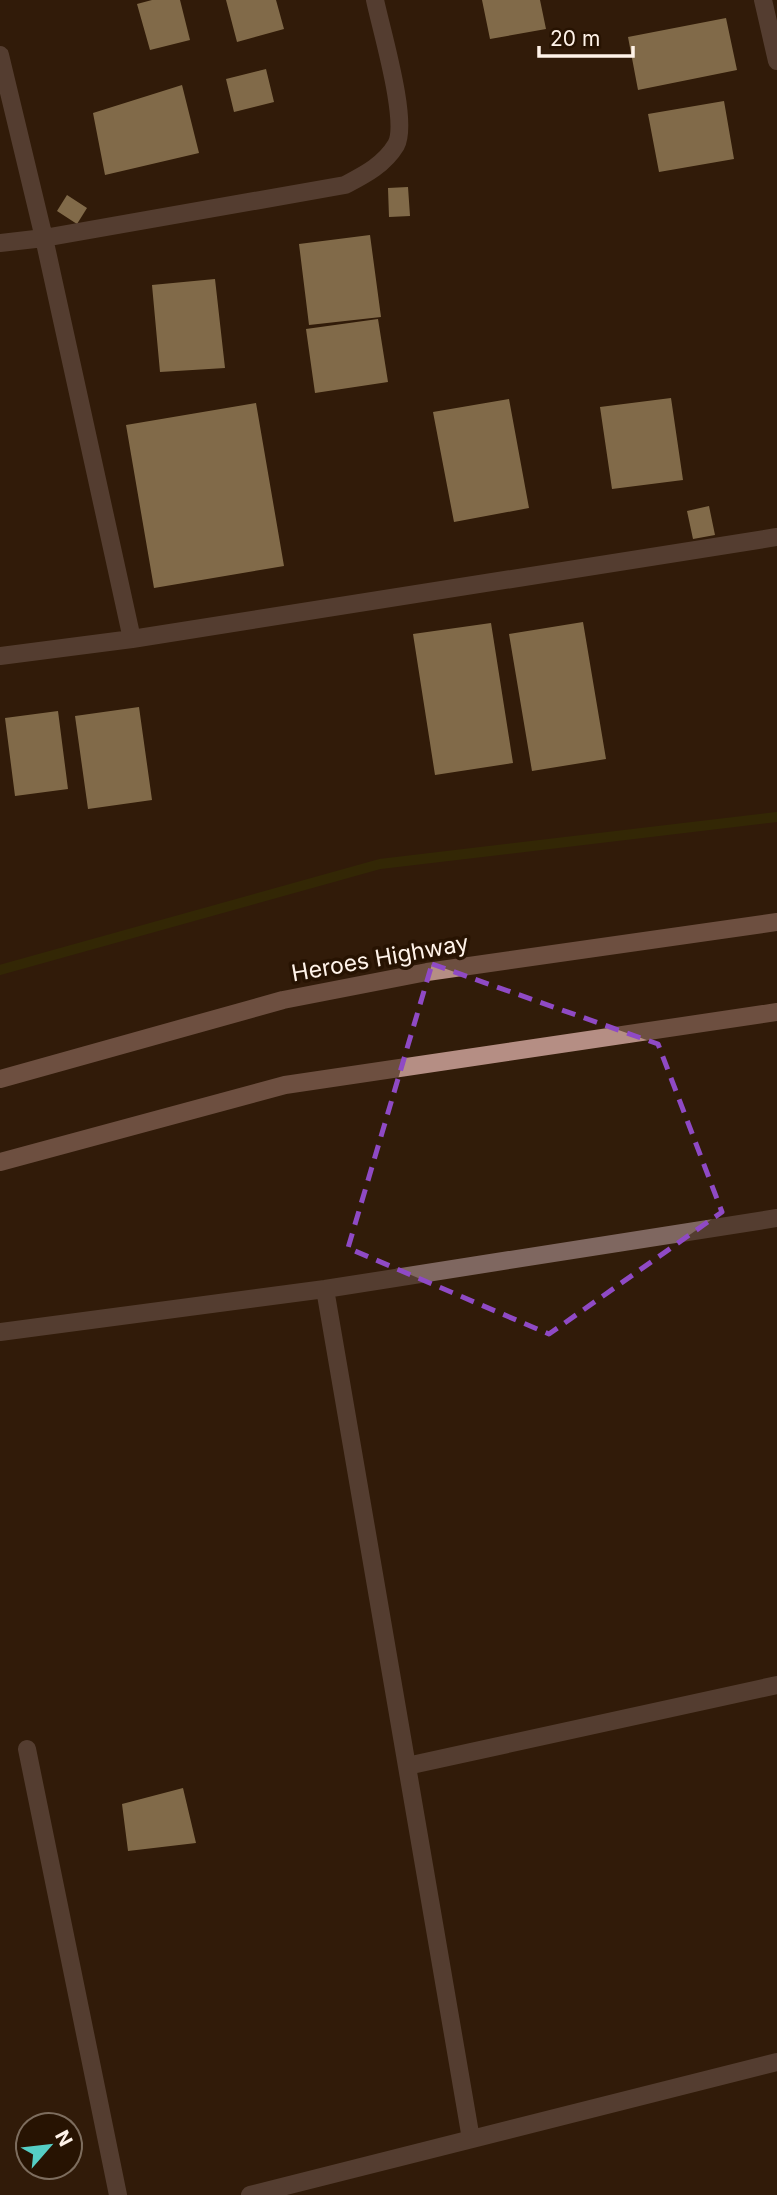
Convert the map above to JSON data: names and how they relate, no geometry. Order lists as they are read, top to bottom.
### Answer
{
  "streets": {
    "main road": ["Heroes Highway"]
  },
  "scale_bar": "20 m",
  "north": "top right"
}
